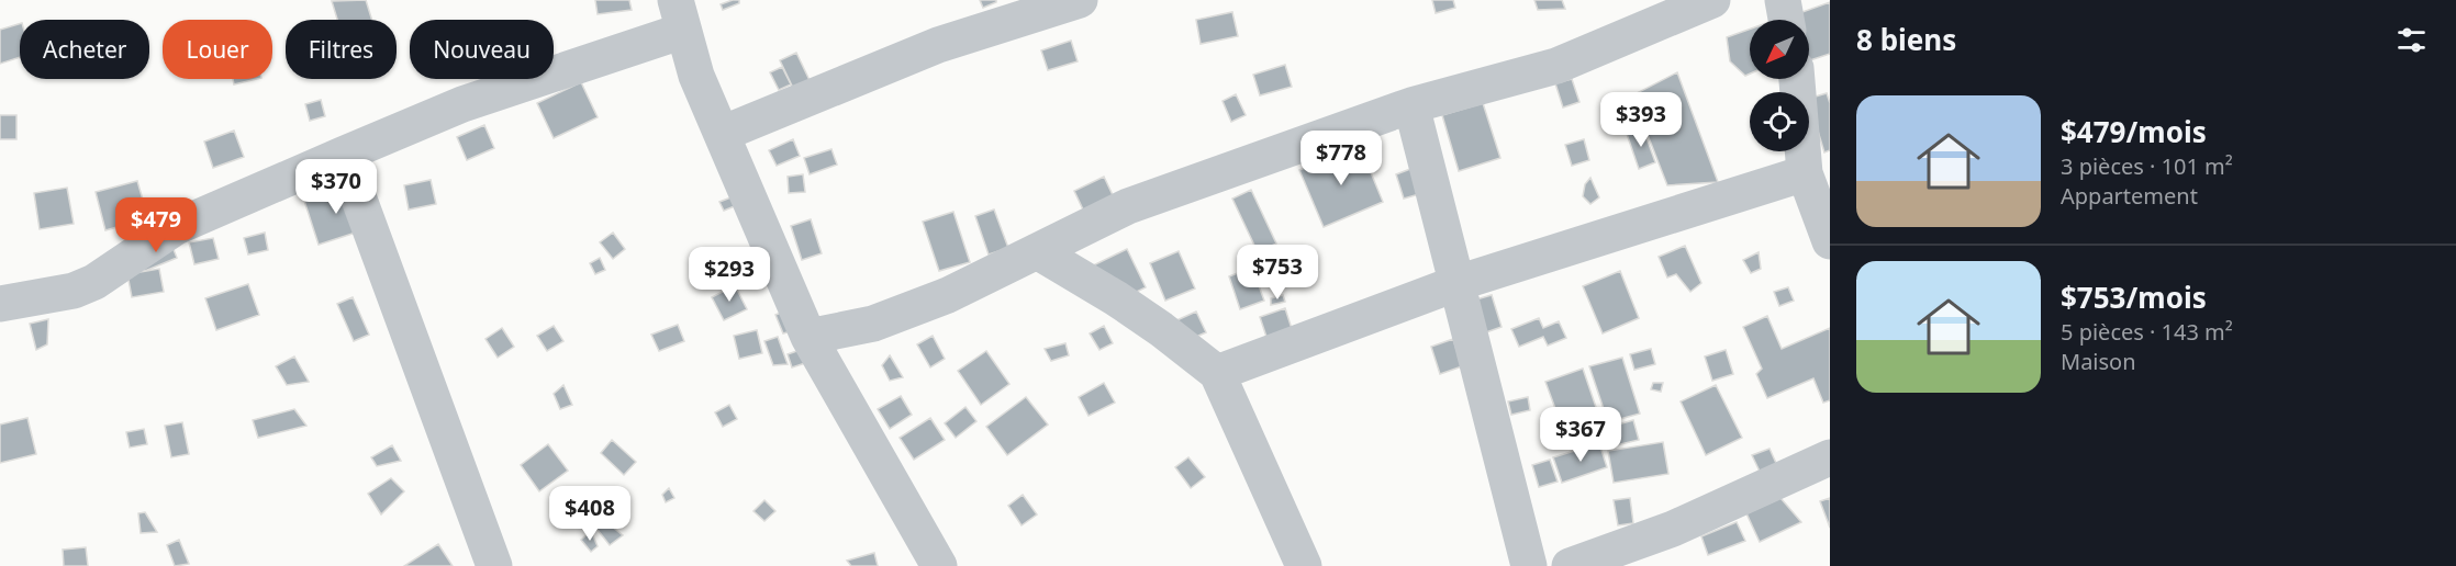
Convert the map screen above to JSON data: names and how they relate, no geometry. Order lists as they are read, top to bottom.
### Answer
{
  "north": "bottom left",
  "page": {
    "heading": "8 biens",
    "chip": [
      "Acheter",
      "Louer",
      "Filtres",
      "Nouveau"
    ],
    "list": [
      {
        "name": "$479/mois",
        "note": "3 pièces · 101 m² · Appartement"
      },
      {
        "name": "$753/mois",
        "note": "5 pièces · 143 m² · Maison"
      }
    ],
    "price": [
      "$393",
      "$778",
      "$370",
      "$479",
      "$753",
      "$293",
      "$367",
      "$408"
    ]
  }
}
